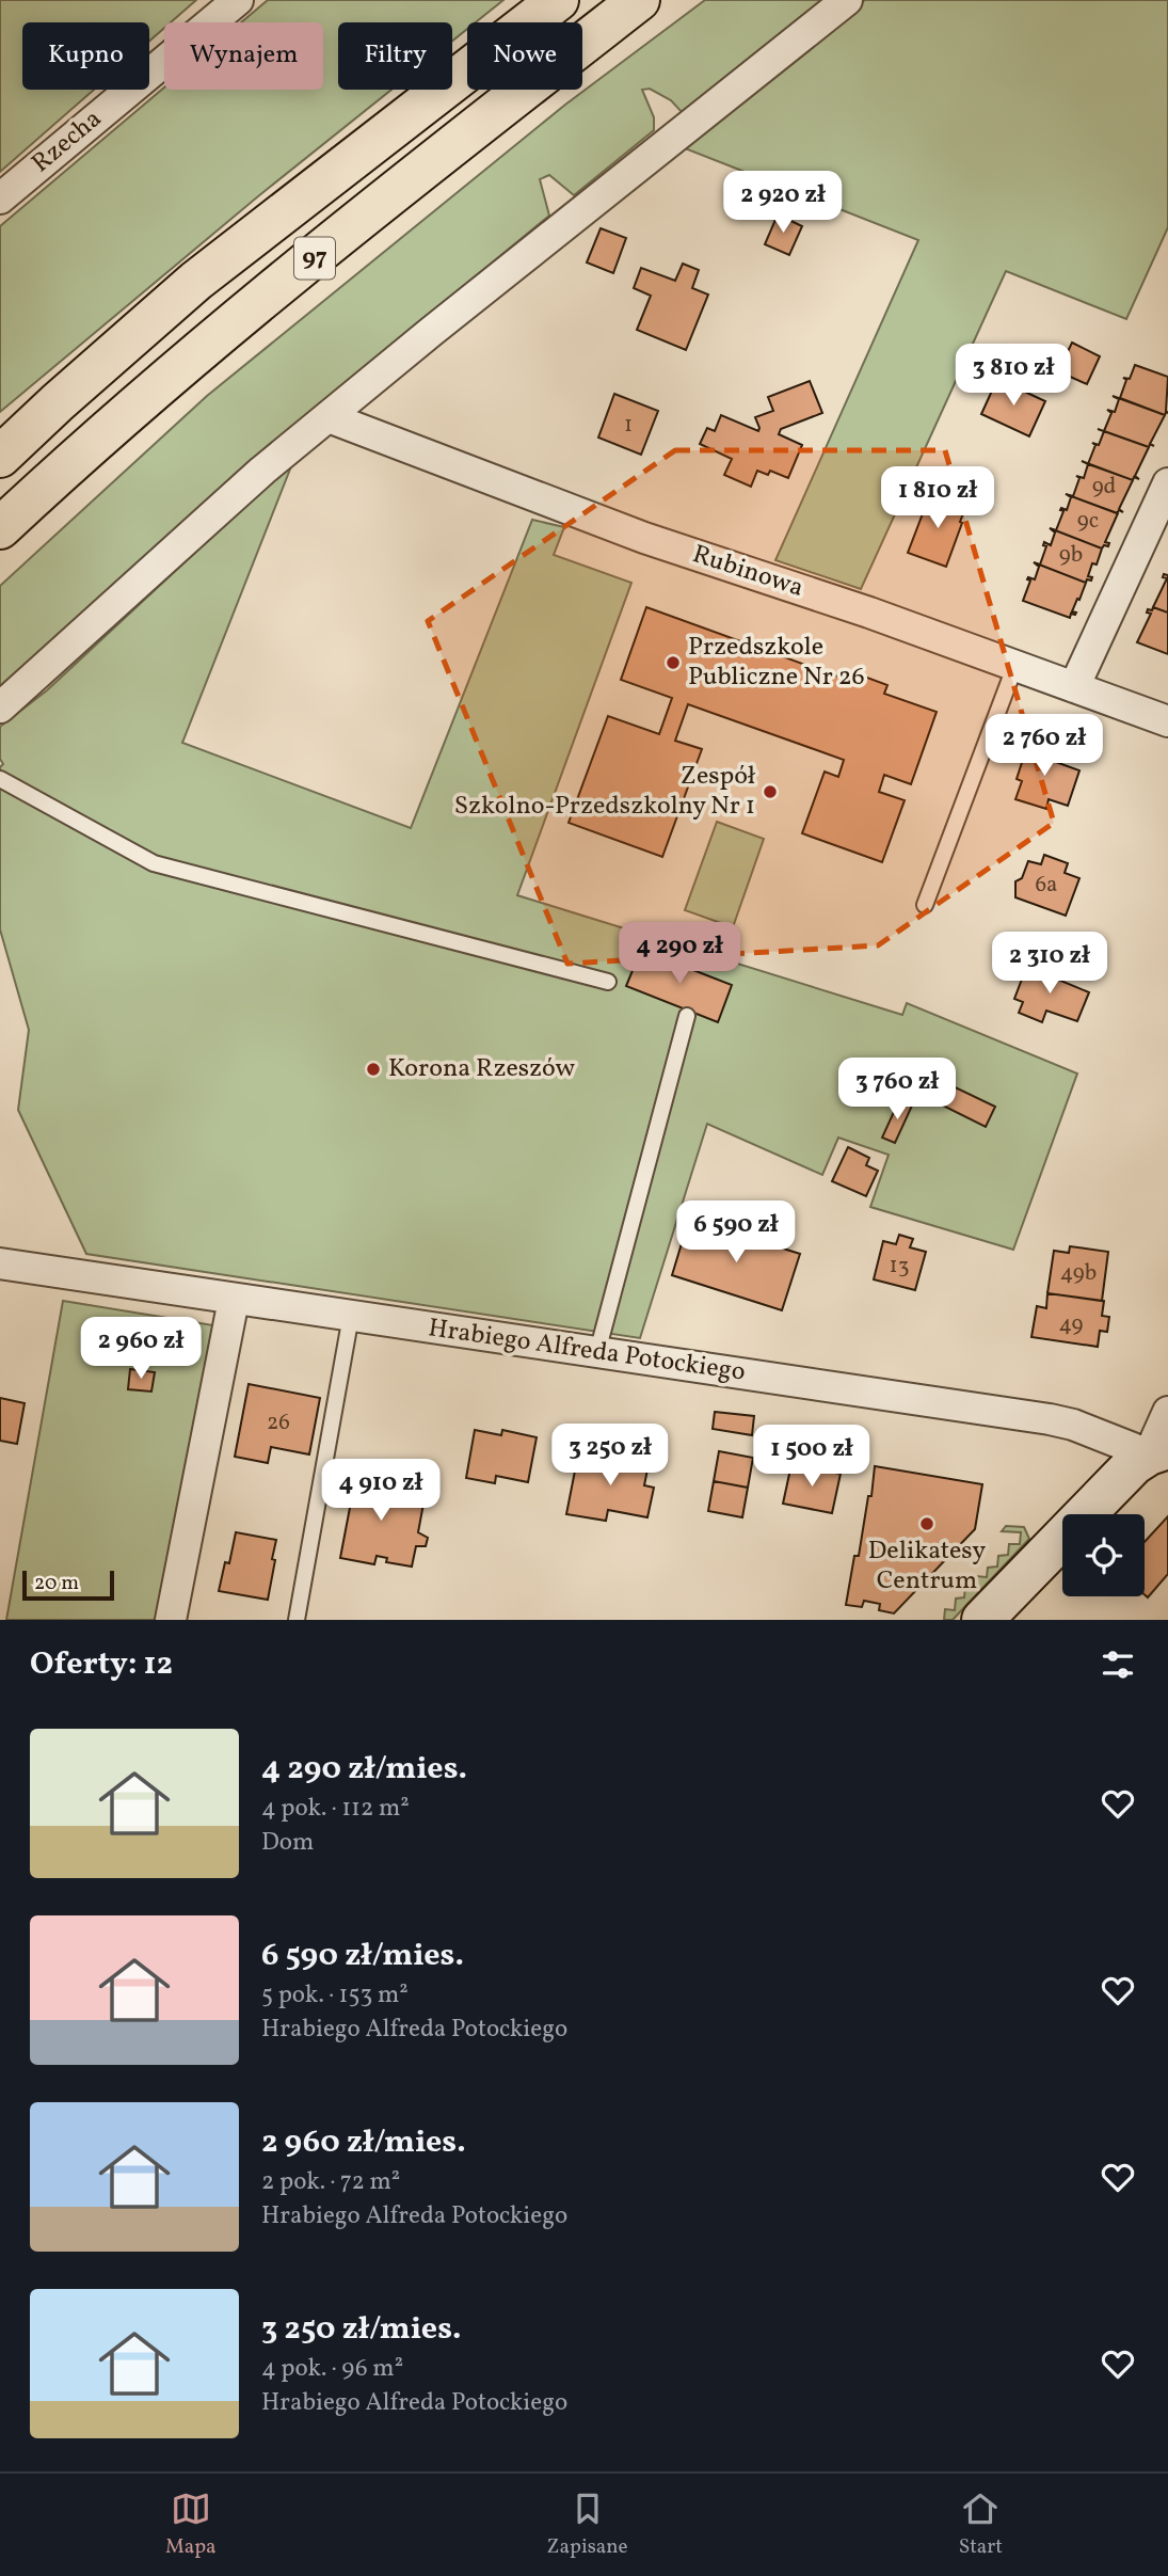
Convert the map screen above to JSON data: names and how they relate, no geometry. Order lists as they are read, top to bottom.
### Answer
{
  "streets": {
    "main road": ["97"],
    "street": ["Rzecha", "Rubinowa", "Hrabiego Alfreda Potockiego"]
  },
  "places": [
    "Przedszkole Publiczne Nr 26",
    "Zespół Szkolno-Przedszkolny Nr 1",
    "Korona Rzeszów",
    "Delikatesy Centrum"
  ],
  "house_numbers": [
    "1",
    "9d",
    "9c",
    "9b",
    "6a",
    "13",
    "49b",
    "49",
    "26"
  ],
  "scale_bar": "20 m",
  "page": {
    "chip": [
      "Kupno",
      "Wynajem",
      "Filtry",
      "Nowe"
    ],
    "price": [
      "2 920 zł",
      "3 810 zł",
      "1 810 zł",
      "2 760 zł",
      "4 290 zł",
      "2 310 zł",
      "3 760 zł",
      "6 590 zł",
      "2 960 zł",
      "3 250 zł",
      "1 500 zł",
      "4 910 zł"
    ],
    "scale": "20 m",
    "heading": "Oferty: 12",
    "list": [
      {
        "name": "4 290 zł/mies.",
        "note": "4 pok. · 112 m² · Dom"
      },
      {
        "name": "6 590 zł/mies.",
        "note": "5 pok. · 153 m² · Hrabiego Alfreda Potockiego"
      },
      {
        "name": "2 960 zł/mies.",
        "note": "2 pok. · 72 m² · Hrabiego Alfreda Potockiego"
      },
      {
        "name": "3 250 zł/mies.",
        "note": "4 pok. · 96 m² · Hrabiego Alfreda Potockiego"
      }
    ],
    "tabs": ["Mapa", "Zapisane", "Start"]
  }
}
